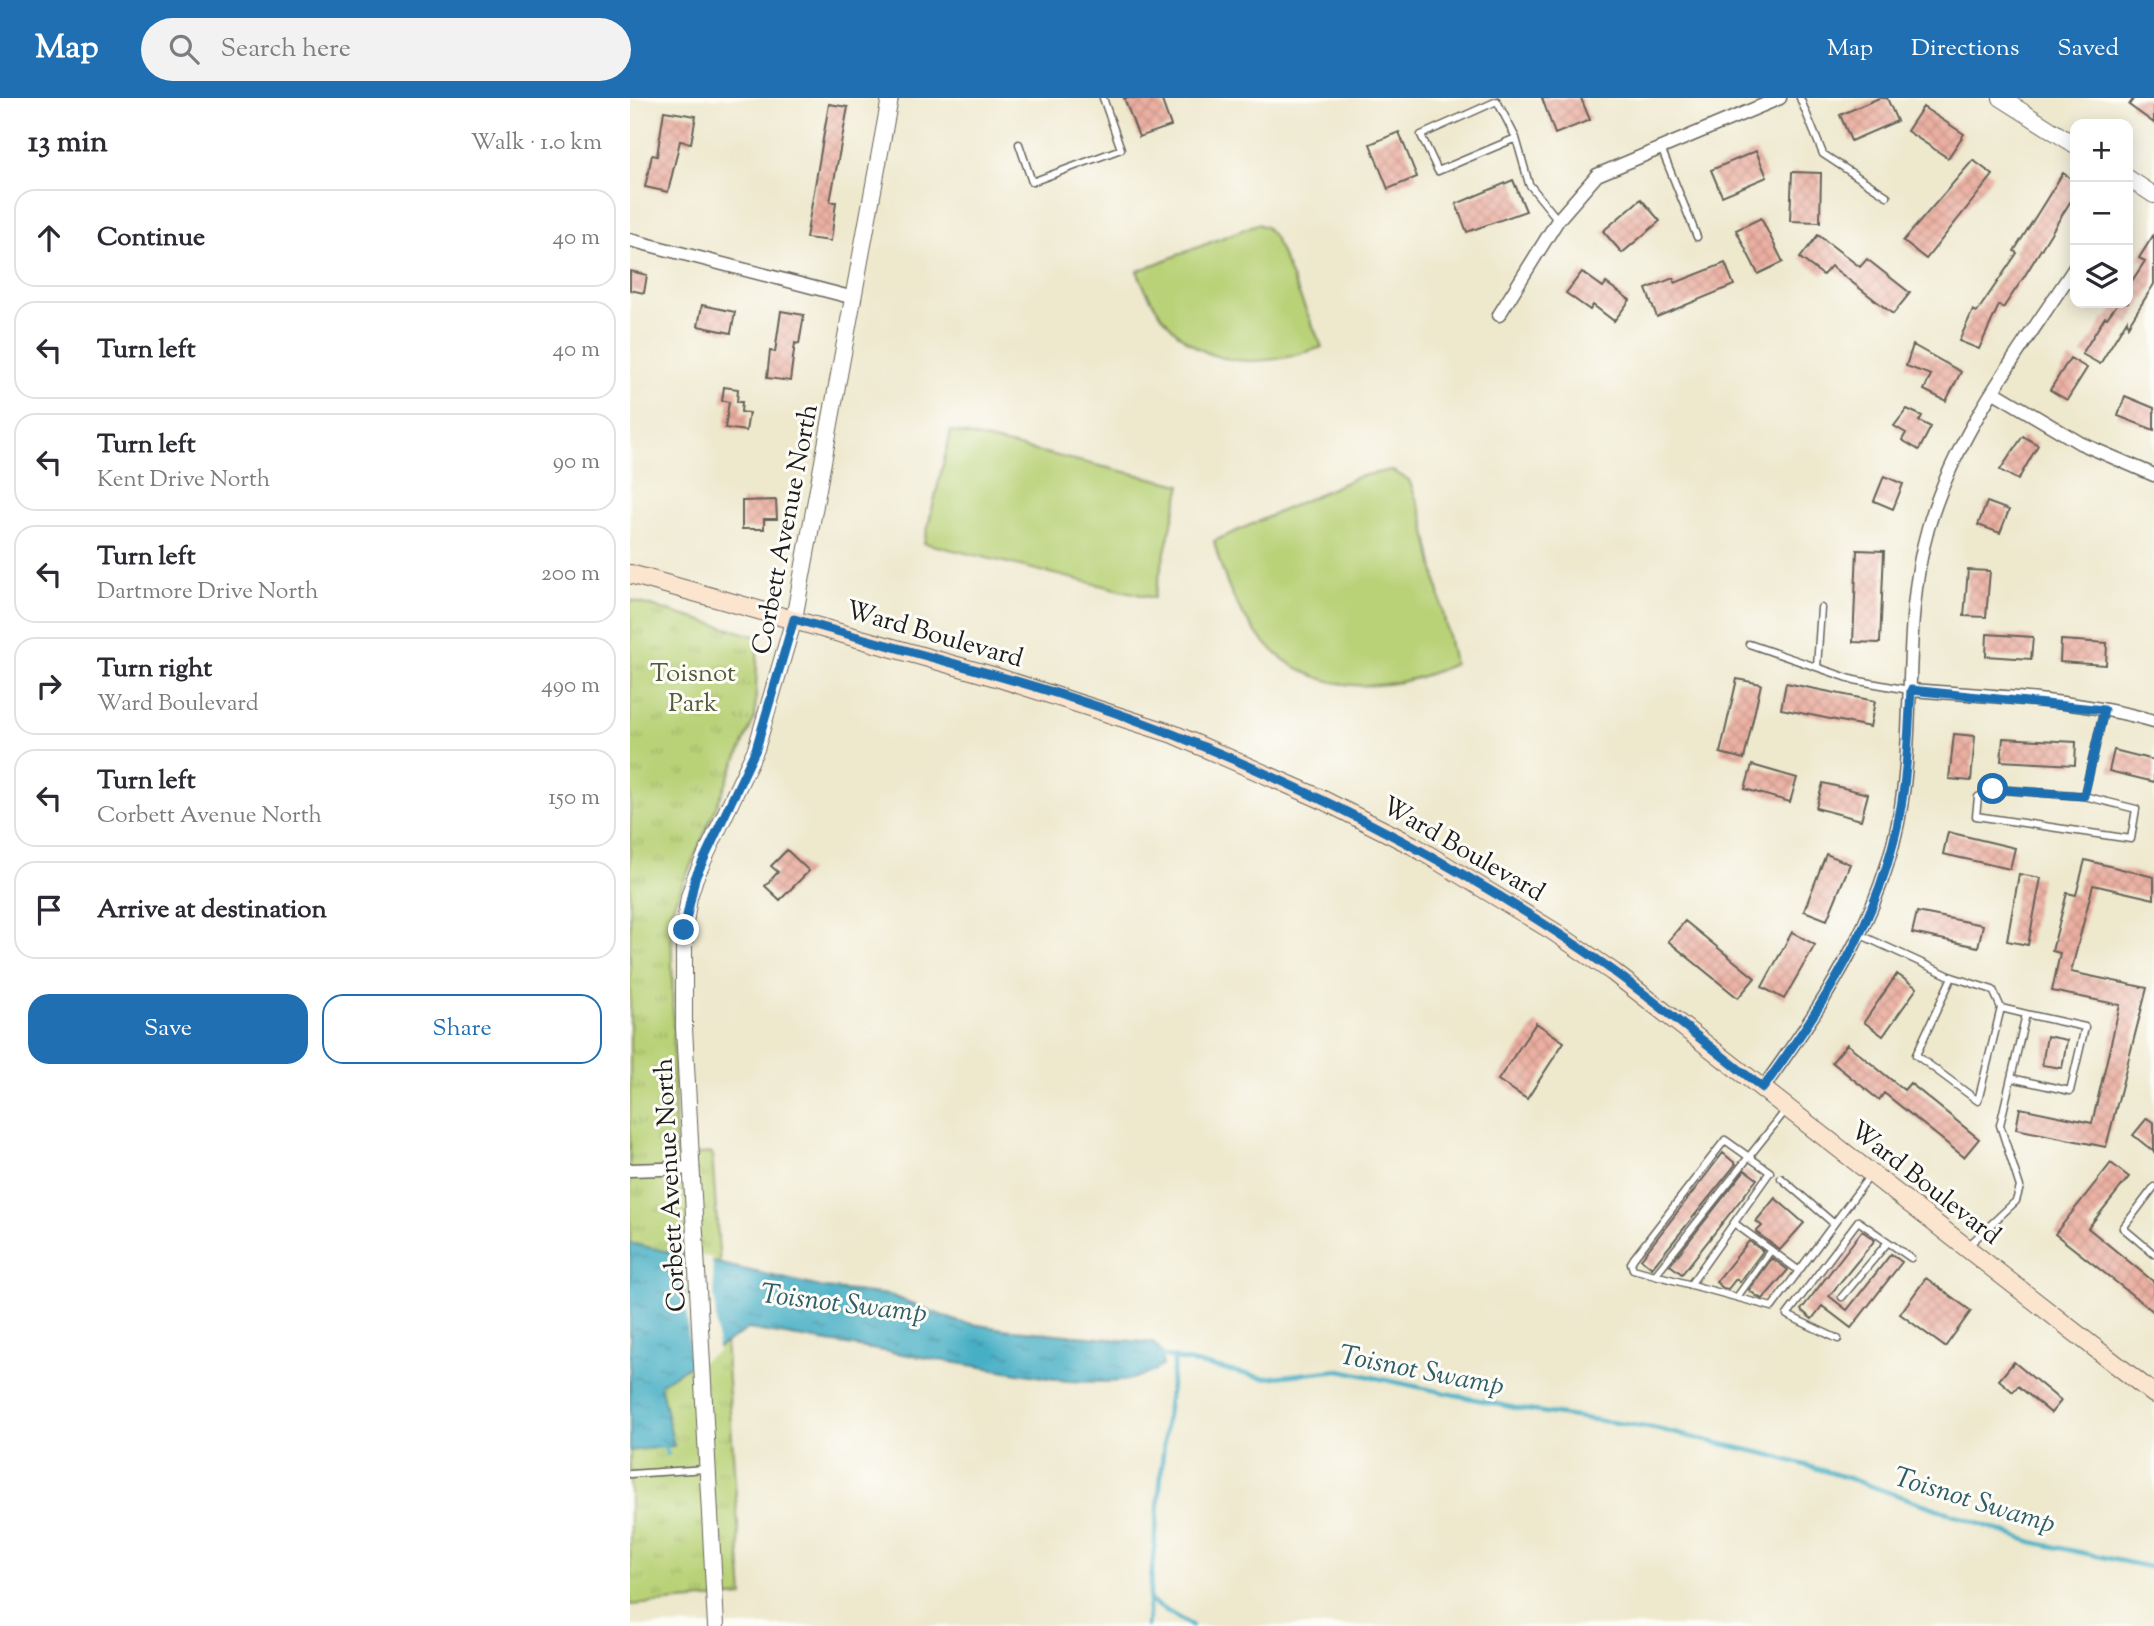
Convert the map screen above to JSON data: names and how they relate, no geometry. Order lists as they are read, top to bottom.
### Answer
{
  "streets": {
    "main road": ["Ward Boulevard"],
    "street": ["Corbett Avenue North"]
  },
  "crossings": [
    ["Corbett Avenue North", "Ward Boulevard"]
  ],
  "water": ["Toisnot Swamp"],
  "parks": ["Toisnot Park"],
  "page": {
    "header": "Map",
    "search": "Search here",
    "nav": ["Map", "Directions", "Saved"],
    "heading": ["13 min", "Walk · 1.0 km"],
    "map_buttons": ["+", "−"],
    "list": [
      ["Continue", "40 m"],
      ["Turn left", "40 m"],
      ["Turn left", "Kent Drive North", "90 m"],
      ["Turn left", "Dartmore Drive North", "200 m"],
      ["Turn right", "Ward Boulevard", "490 m"],
      ["Turn left", "Corbett Avenue North", "150 m"],
      "Arrive at destination"
    ],
    "buttons": ["Save", "Share"]
  }
}
